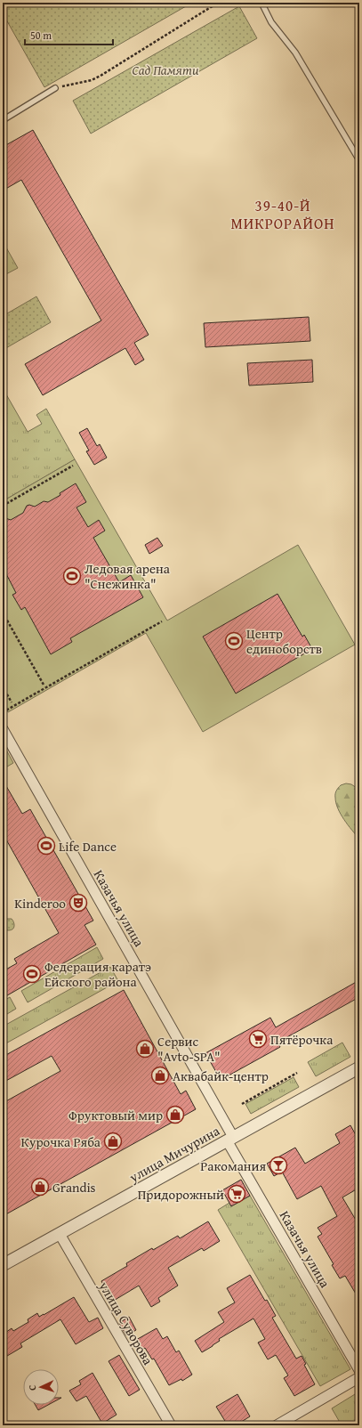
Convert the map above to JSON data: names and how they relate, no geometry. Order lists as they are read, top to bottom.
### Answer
{
  "streets": {
    "street": ["Казачья улица", "улица Мичурина", "улица Суворова"]
  },
  "crossings": [
    ["Казачья улица", "улица Мичурина"],
    ["улица Мичурина", "улица Суворова"]
  ],
  "districts": ["39-40-Й МИКРОРАЙОН"],
  "parks": ["Сад Памяти"],
  "places": {
    "sports": [
      "Ледовая арена \"Снежинка\"",
      "Центр единоборств",
      "Life Dance",
      "Федерация каратэ Ейского района"
    ],
    "theatre": ["Kinderoo"],
    "supermarket": ["Пятёрочка", "Придорожный"],
    "shop": [
      "Сервис \"Avto-SPA\"",
      "Аквабайк-центр",
      "Фруктовый мир",
      "Курочка Ряба",
      "Grandis"
    ],
    "bar": ["Ракомания"]
  },
  "scale_bar": "50 m",
  "north": "left"
}
